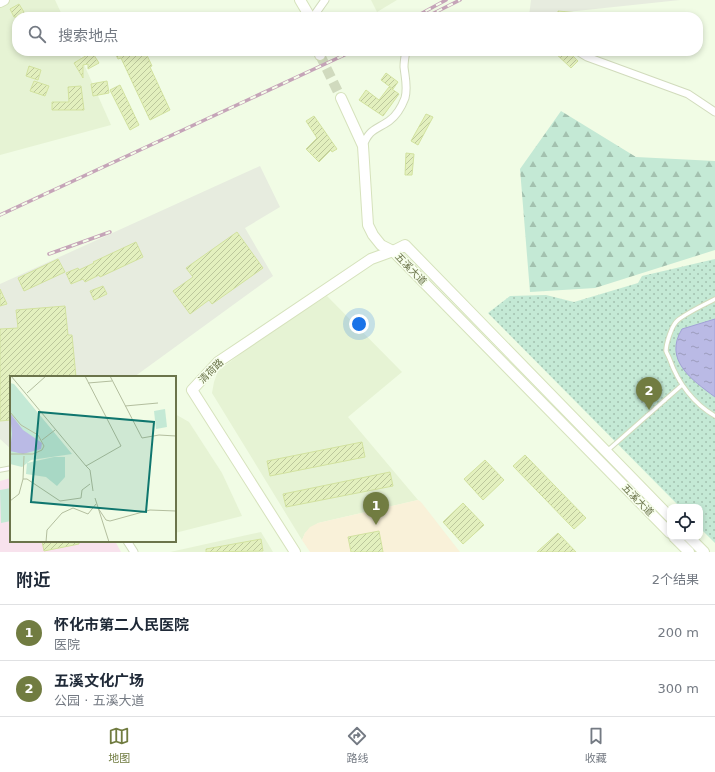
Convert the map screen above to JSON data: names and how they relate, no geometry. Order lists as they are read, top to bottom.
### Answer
{
  "streets": {
    "main road": ["五溪大道", "清荷路"]
  },
  "crossings": [
    ["五溪大道", "清荷路"]
  ],
  "page": {
    "search": "搜索地点",
    "pins": ["2", "1"],
    "heading": ["附近", "2个结果"],
    "list": [
      {
        "mark": "1",
        "name": "怀化市第二人民医院",
        "note": "医院",
        "value": "200 m"
      },
      {
        "mark": "2",
        "name": "五溪文化广场",
        "note": "公园 · 五溪大道",
        "value": "300 m"
      }
    ],
    "nav": ["地图", "路线", "收藏"]
  }
}
